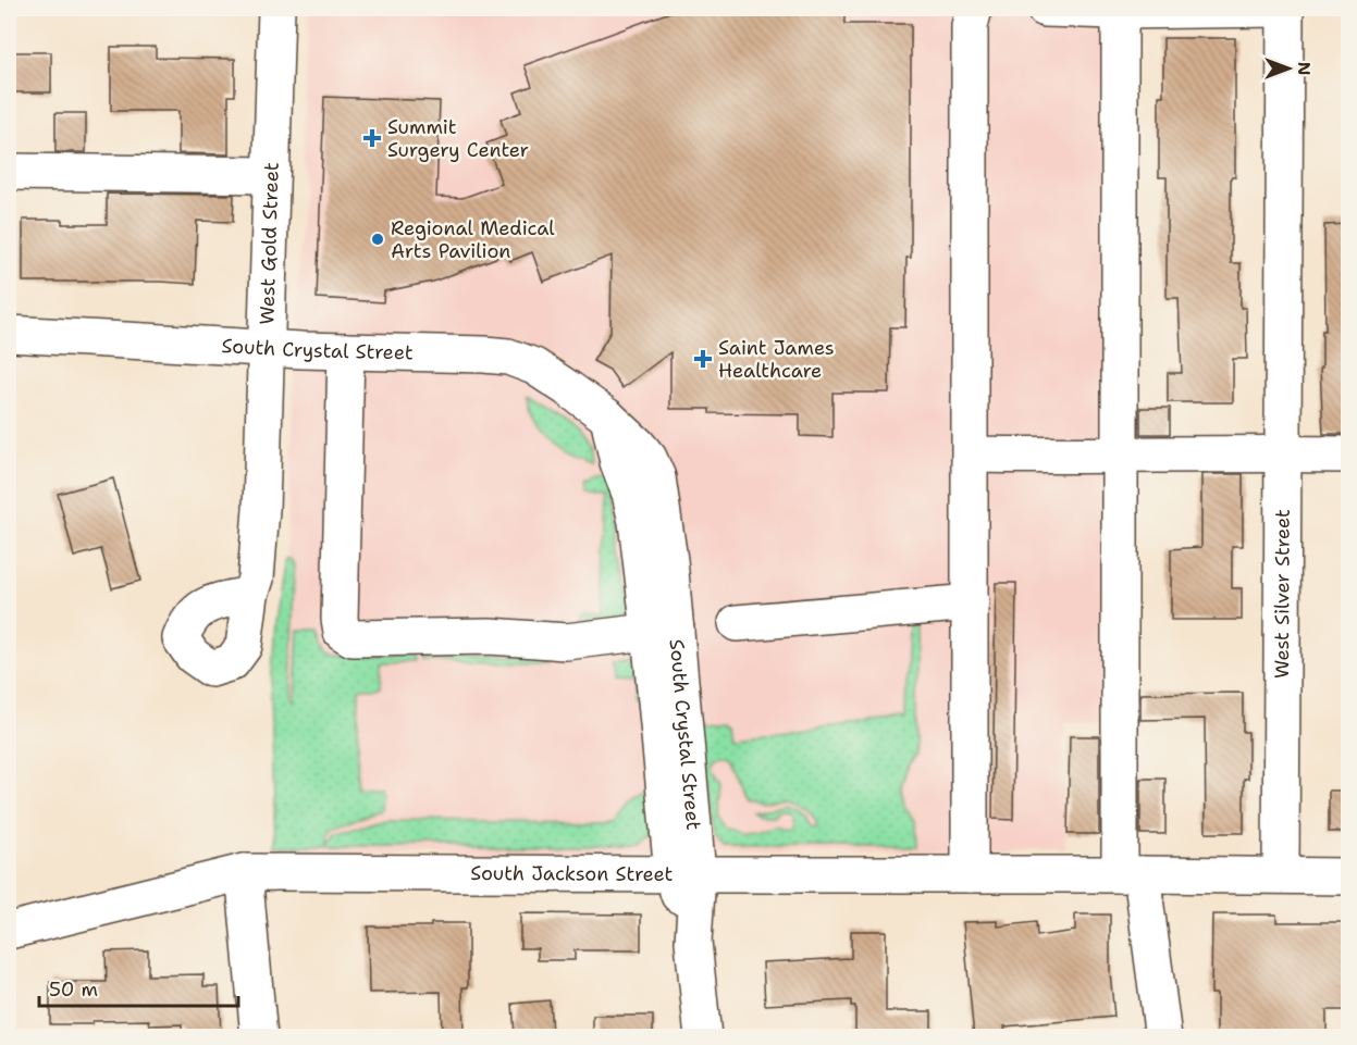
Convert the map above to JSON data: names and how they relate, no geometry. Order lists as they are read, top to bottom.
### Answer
{
  "streets": {
    "street": [
      "West Gold Street",
      "South Crystal Street",
      "West Silver Street",
      "South Jackson Street"
    ]
  },
  "crossings": [
    ["West Gold Street", "South Crystal Street"],
    ["South Crystal Street", "South Jackson Street"]
  ],
  "places": {
    "health": ["Summit Surgery Center", "Saint James Healthcare"],
    "other": ["Regional Medical Arts Pavilion"]
  },
  "scale_bar": "50 m",
  "north": "right"
}
